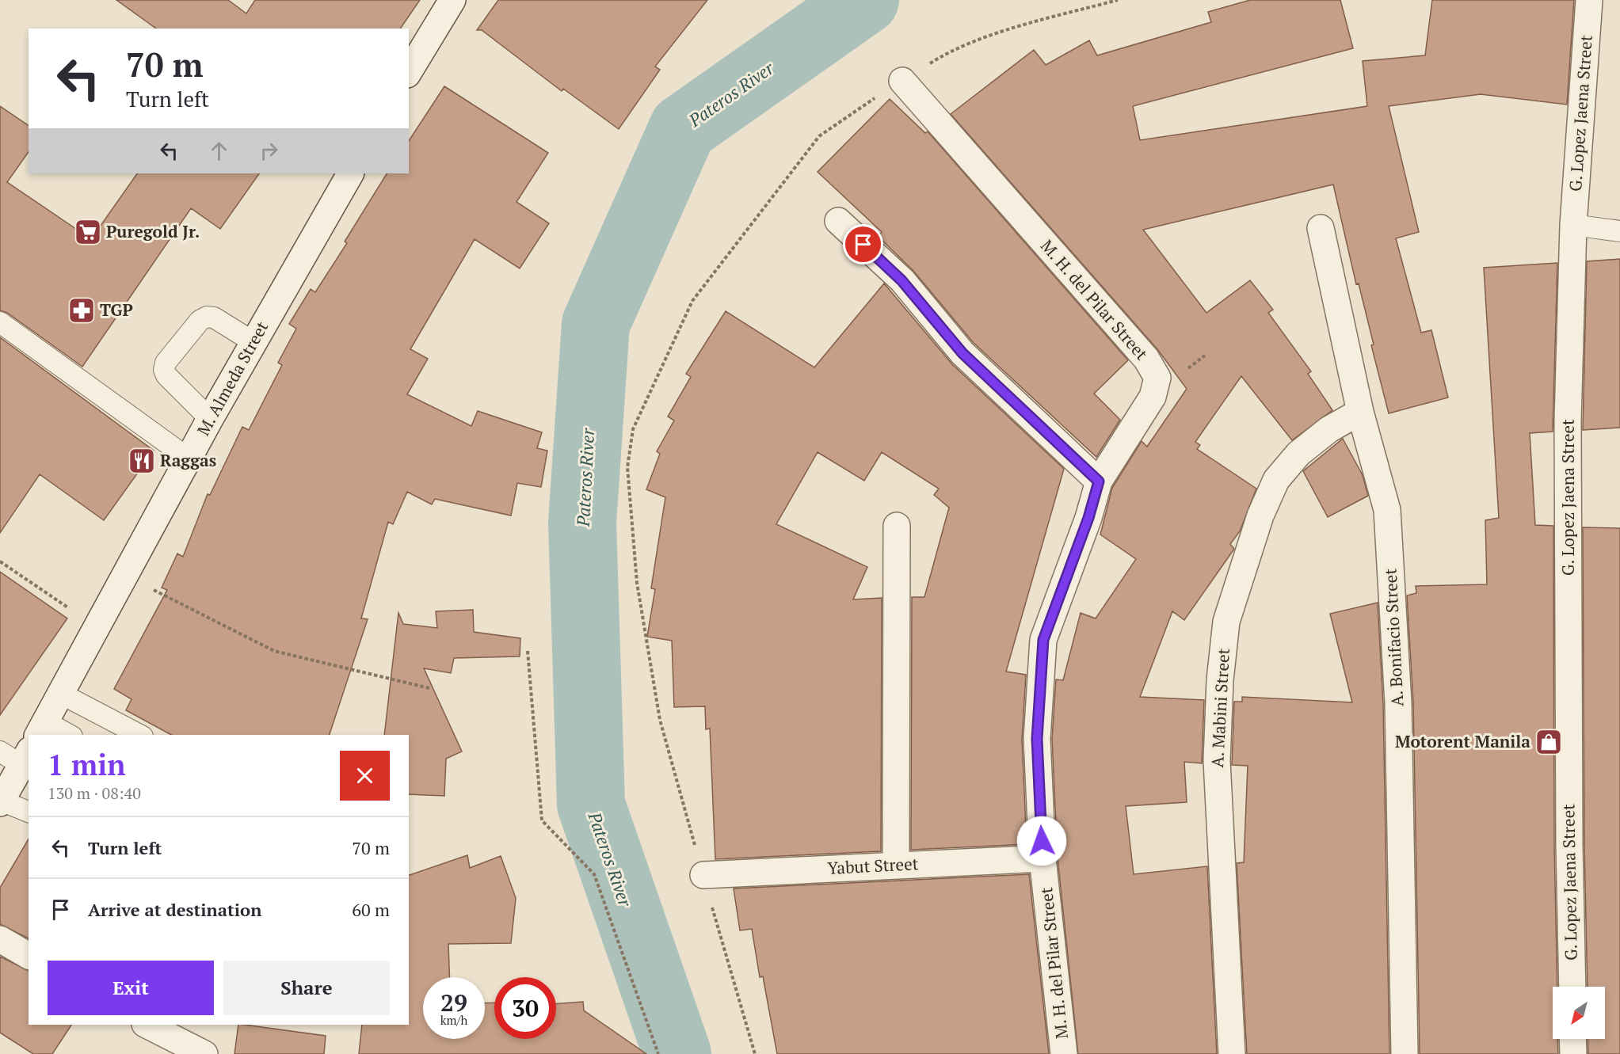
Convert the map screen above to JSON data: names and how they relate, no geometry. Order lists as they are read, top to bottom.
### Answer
{
  "streets": {
    "street": [
      "G. Lopez Jaena Street",
      "M. H. del Pilar Street",
      "M. Almeda Street",
      "A. Bonifacio Street",
      "A. Mabini Street",
      "Yabut Street"
    ]
  },
  "crossings": [
    ["M. H. del Pilar Street", "Yabut Street"],
    ["A. Bonifacio Street", "A. Mabini Street"]
  ],
  "water": ["Pateros River"],
  "places": {
    "supermarket": ["Puregold Jr."],
    "pharmacy": ["TGP"],
    "restaurant": ["Raggas"],
    "shop": ["Motorent Manila"]
  },
  "north": "bottom left",
  "page": {
    "turn": ["70 m", "Turn left"],
    "heading": ["1 min", "130 m · 08:40"],
    "list": [
      {
        "name": "Turn left",
        "value": "70 m"
      },
      {
        "name": "Arrive at destination",
        "value": "60 m"
      }
    ],
    "buttons": ["Exit", "Share"],
    "speed": "29 km/h",
    "limit": "30"
  }
}
